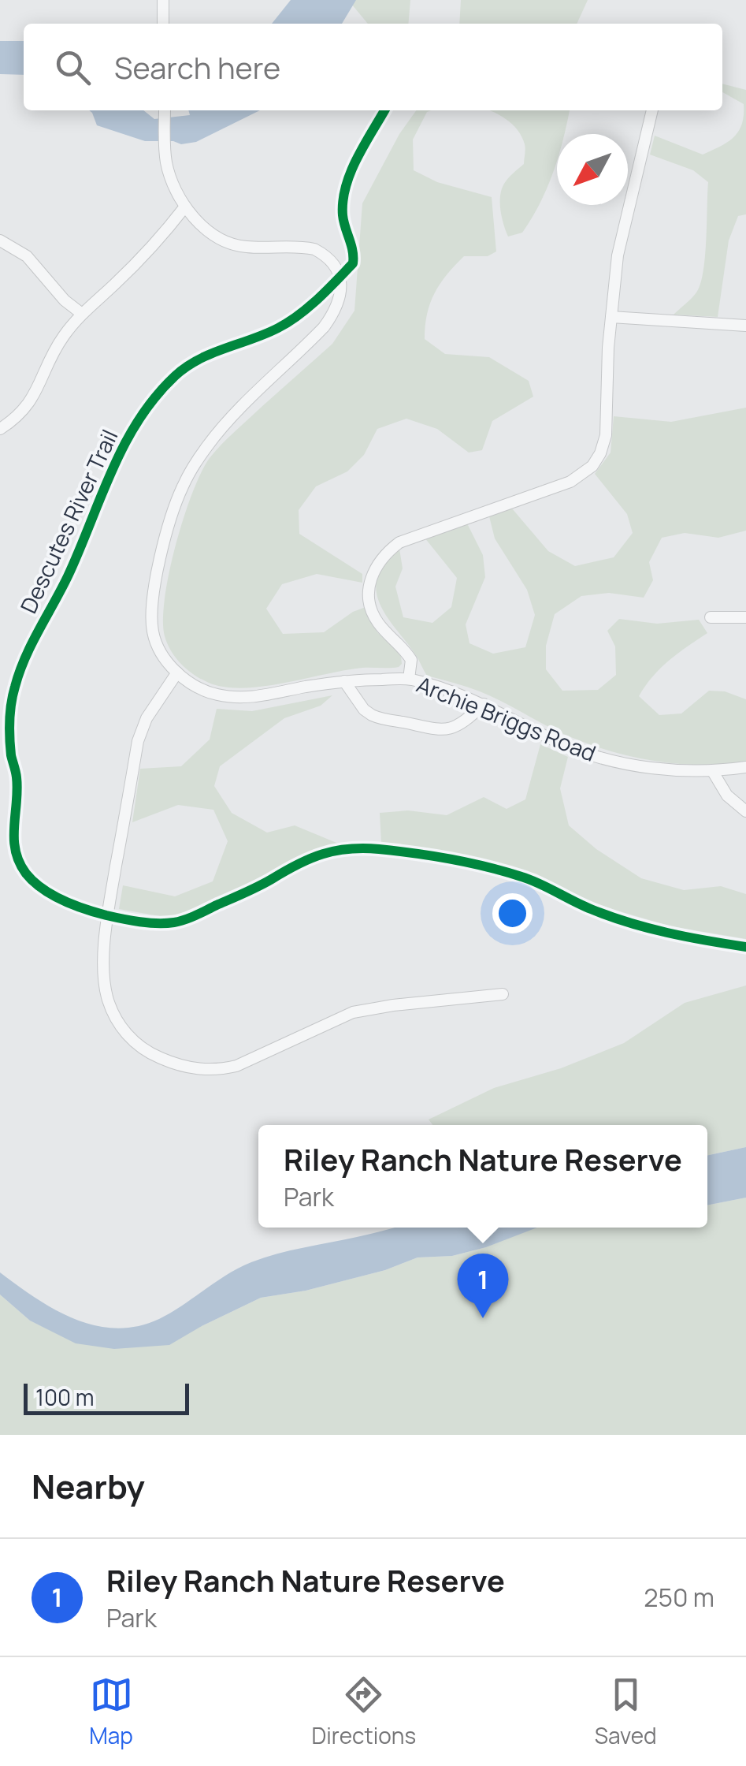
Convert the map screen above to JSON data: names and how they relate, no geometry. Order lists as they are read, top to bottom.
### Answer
{
  "streets": {
    "street": ["Archie Briggs Road"],
    "cycle path": ["Descutes River Trail"]
  },
  "scale_bar": "100 m",
  "north": "bottom left",
  "page": {
    "search": "Search here",
    "popup": ["Riley Ranch Nature Reserve", "Park"],
    "pins": "1",
    "scale": "100 m",
    "heading": "Nearby",
    "list": [
      {
        "mark": "1",
        "name": "Riley Ranch Nature Reserve",
        "note": "Park",
        "value": "250 m"
      }
    ],
    "nav": ["Map", "Directions", "Saved"]
  }
}
